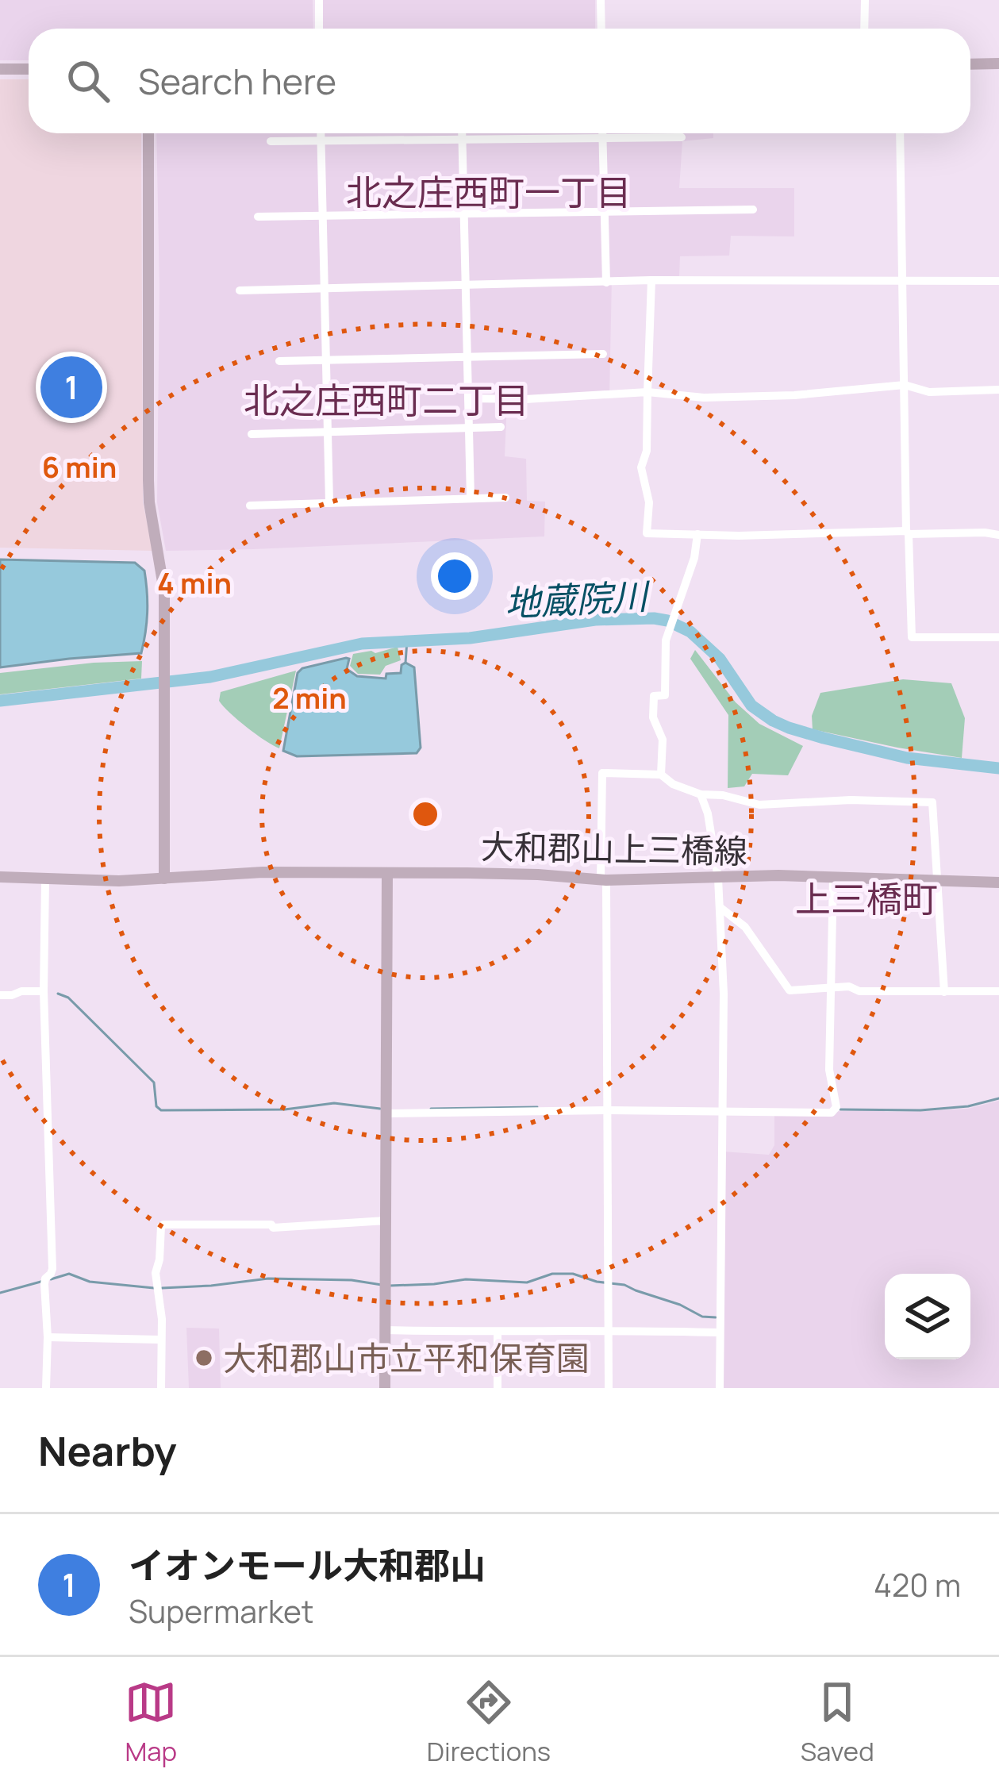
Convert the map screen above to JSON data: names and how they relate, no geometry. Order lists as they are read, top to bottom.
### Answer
{
  "streets": {
    "street": ["大和郡山上三橋線"]
  },
  "districts": ["北之庄西町一丁目", "北之庄西町二丁目", "上三橋町"],
  "water": ["地蔵院川"],
  "places": ["大和郡山市立平和保育園"],
  "page": {
    "search": "Search here",
    "pins": "1",
    "heading": "Nearby",
    "list": [
      {
        "mark": "1",
        "name": "イオンモール大和郡山",
        "note": "Supermarket",
        "value": "420 m"
      }
    ],
    "nav": ["Map", "Directions", "Saved"]
  },
  "rings": ["6 min", "4 min", "2 min"]
}
